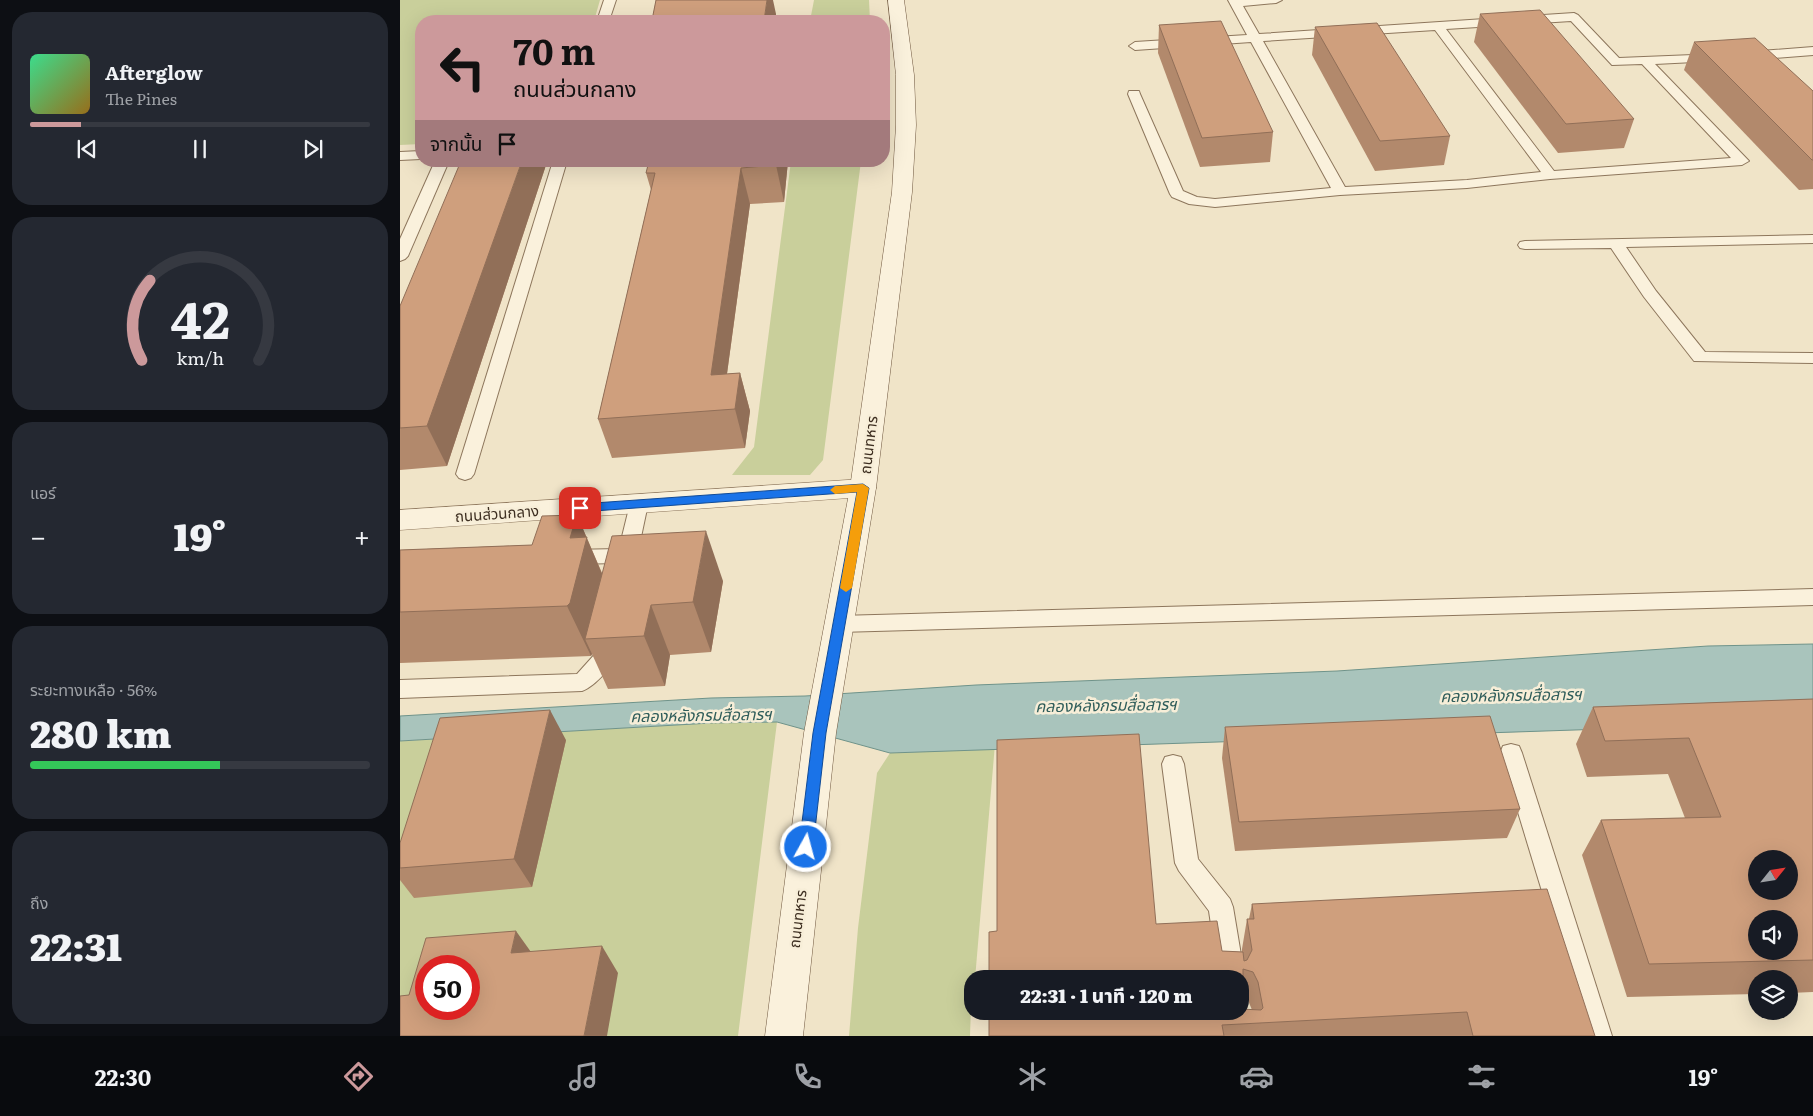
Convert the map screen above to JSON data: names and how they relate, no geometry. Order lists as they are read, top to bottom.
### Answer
{
  "streets": {
    "main road": ["ถนนทหาร", "ถนนส่วนกลาง"]
  },
  "crossings": [
    ["ถนนทหาร", "ถนนส่วนกลาง"]
  ],
  "water": ["คลองหลังกรมสื่อสารฯ"],
  "north": "top right",
  "page": {
    "turn": ["70 m", "ถนนส่วนกลาง"],
    "song": ["Afterglow", "The Pines"],
    "then": "จากนั้น",
    "tile": [
      "แอร์",
      ["ระยะทางเหลือ · 56%", "280 km"],
      ["ถึง", "22:31"]
    ],
    "heat": ["−", "19°", "+"],
    "limit": "50",
    "trip": "22:31 · 1 นาที · 120 m",
    "tabs": ["22:30", "19°"],
    "gauge": ["42", "km/h"]
  }
}
